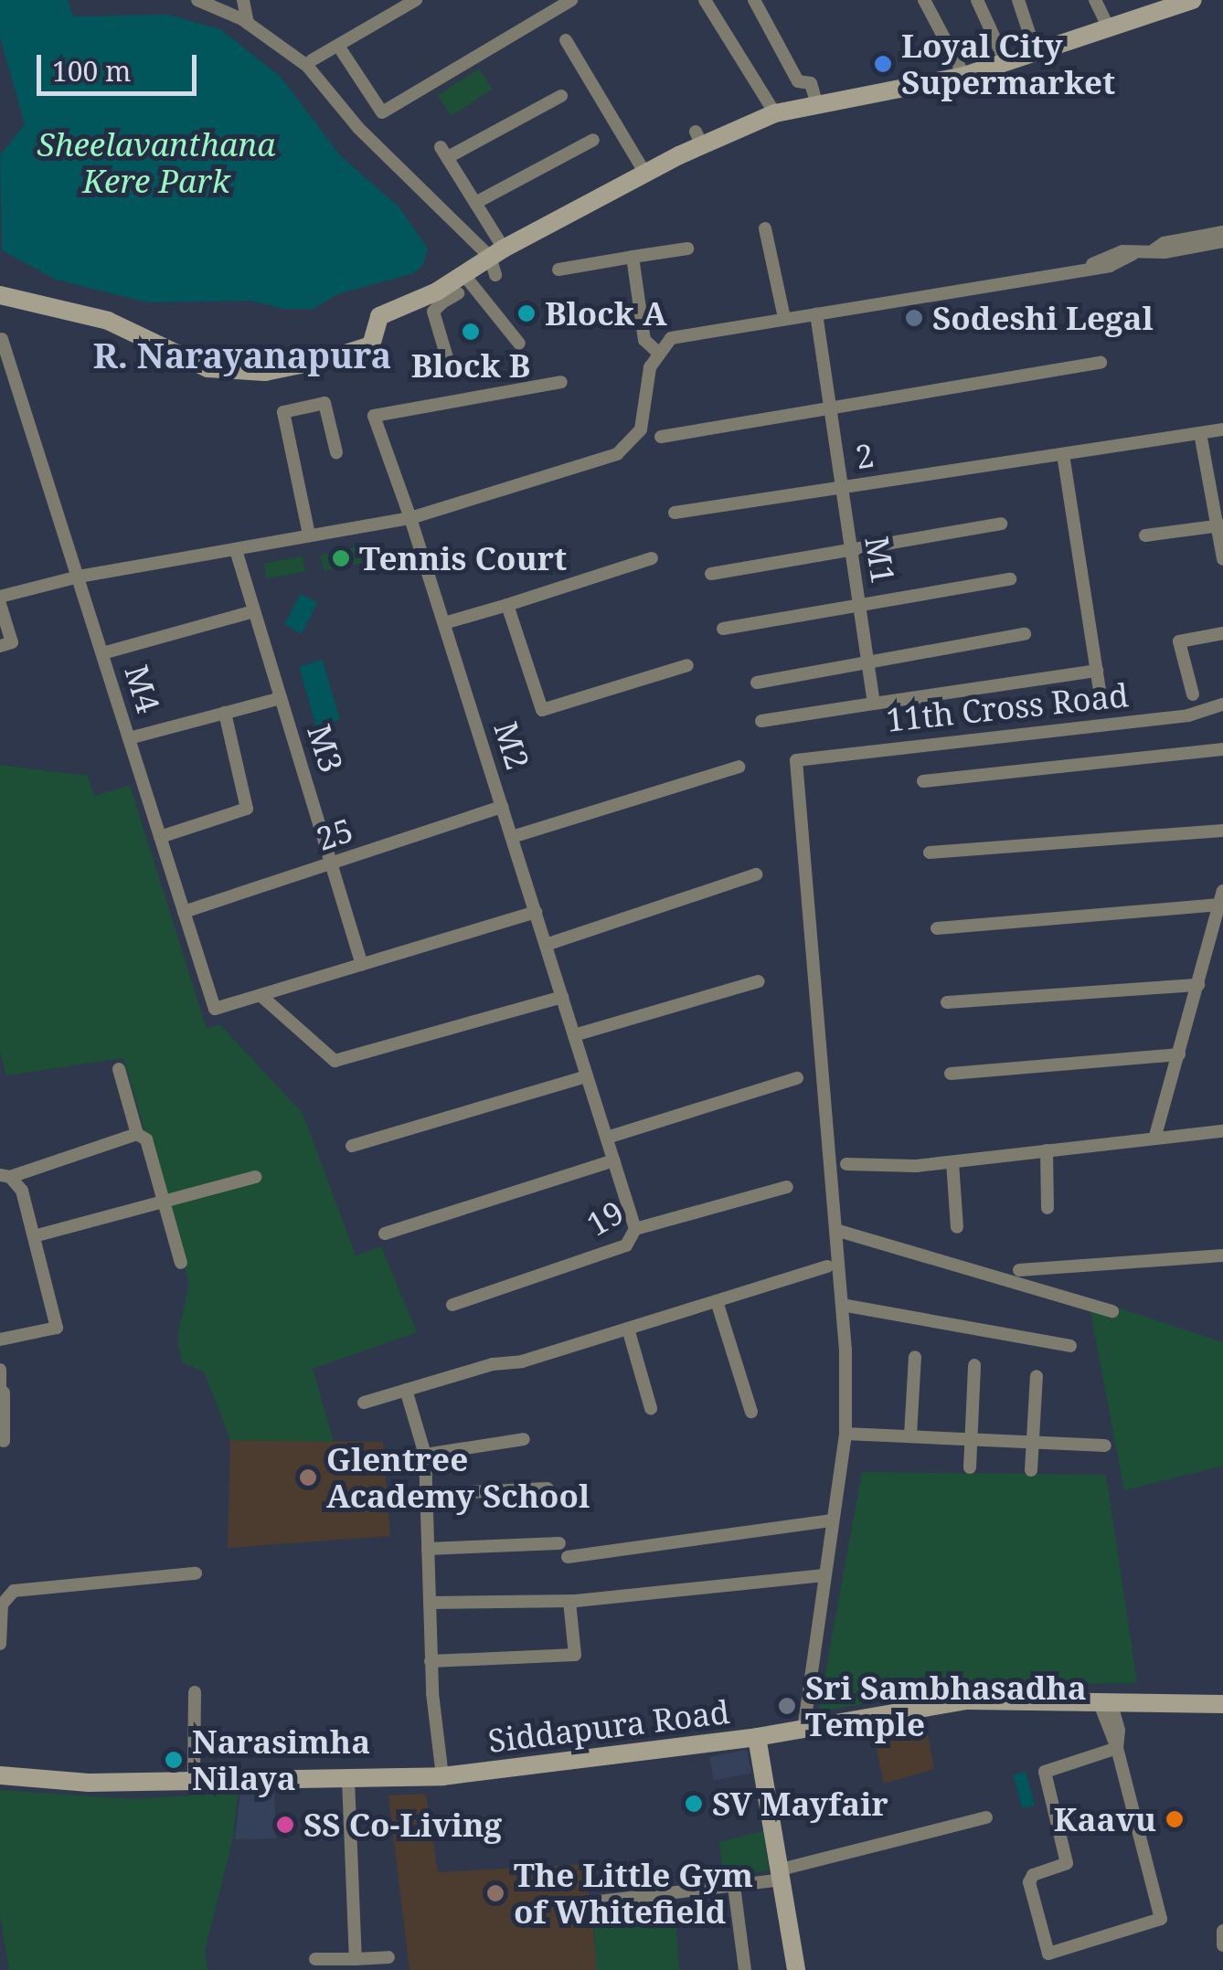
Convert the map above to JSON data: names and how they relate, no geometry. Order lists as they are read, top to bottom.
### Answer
{
  "streets": {
    "street": [
      "2",
      "M1",
      "M4",
      "11th Cross Road",
      "M2",
      "M3",
      "25",
      "19",
      "Siddapura Road"
    ]
  },
  "crossings": [
    ["2", "M1"],
    ["M4", "25"],
    ["M2", "25"],
    ["M2", "19"],
    ["M3", "25"]
  ],
  "districts": ["R. Narayanapura"],
  "parks": ["Sheelavanthana Kere Park"],
  "places": [
    "Loyal City Supermarket",
    "Block A",
    "Sodeshi Legal",
    "Block B",
    "Tennis Court",
    "Glentree Academy School",
    "Sri Sambhasadha Temple",
    "Narasimha Nilaya",
    "SV Mayfair",
    "Kaavu",
    "SS Co-Living",
    "The Little Gym of Whitefield"
  ],
  "scale_bar": "100 m"
}
